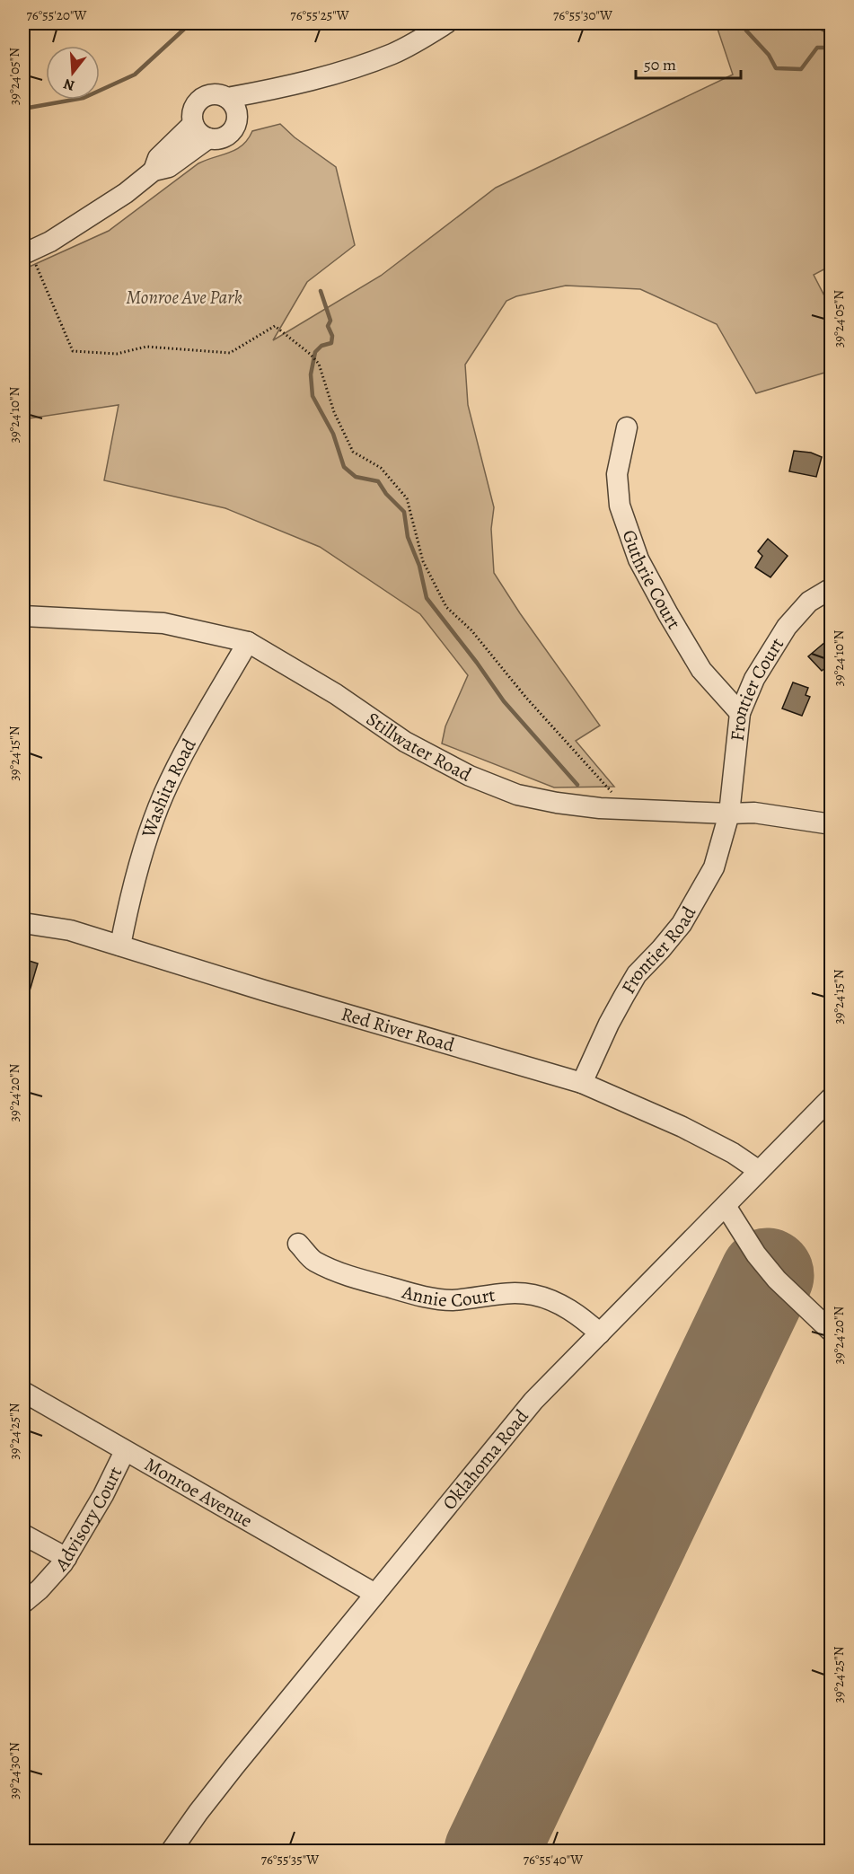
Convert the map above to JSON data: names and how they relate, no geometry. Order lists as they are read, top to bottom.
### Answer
{
  "streets": {
    "street": [
      "Guthrie Court",
      "Frontier Court",
      "Stillwater Road",
      "Washita Road",
      "Frontier Road",
      "Red River Road",
      "Annie Court",
      "Oklahoma Road",
      "Monroe Avenue",
      "Advisory Court"
    ]
  },
  "crossings": [
    ["Guthrie Court", "Frontier Court"],
    ["Frontier Court", "Stillwater Road"],
    ["Frontier Court", "Frontier Road"],
    ["Stillwater Road", "Washita Road"],
    ["Stillwater Road", "Frontier Road"],
    ["Washita Road", "Red River Road"],
    ["Frontier Road", "Red River Road"],
    ["Red River Road", "Oklahoma Road"],
    ["Annie Court", "Oklahoma Road"],
    ["Oklahoma Road", "Monroe Avenue"],
    ["Monroe Avenue", "Advisory Court"]
  ],
  "parks": ["Monroe Ave Park"],
  "scale_bar": "50 m",
  "north": "bottom",
  "coordinates": [
    "76°55'20\"W",
    "76°55'25\"W",
    "76°55'30\"W",
    "39°24'05\"N",
    "39°24'10\"N",
    "39°24'15\"N",
    "39°24'20\"N",
    "39°24'25\"N",
    "39°24'30\"N",
    "76°55'35\"W",
    "76°55'40\"W"
  ]
}
